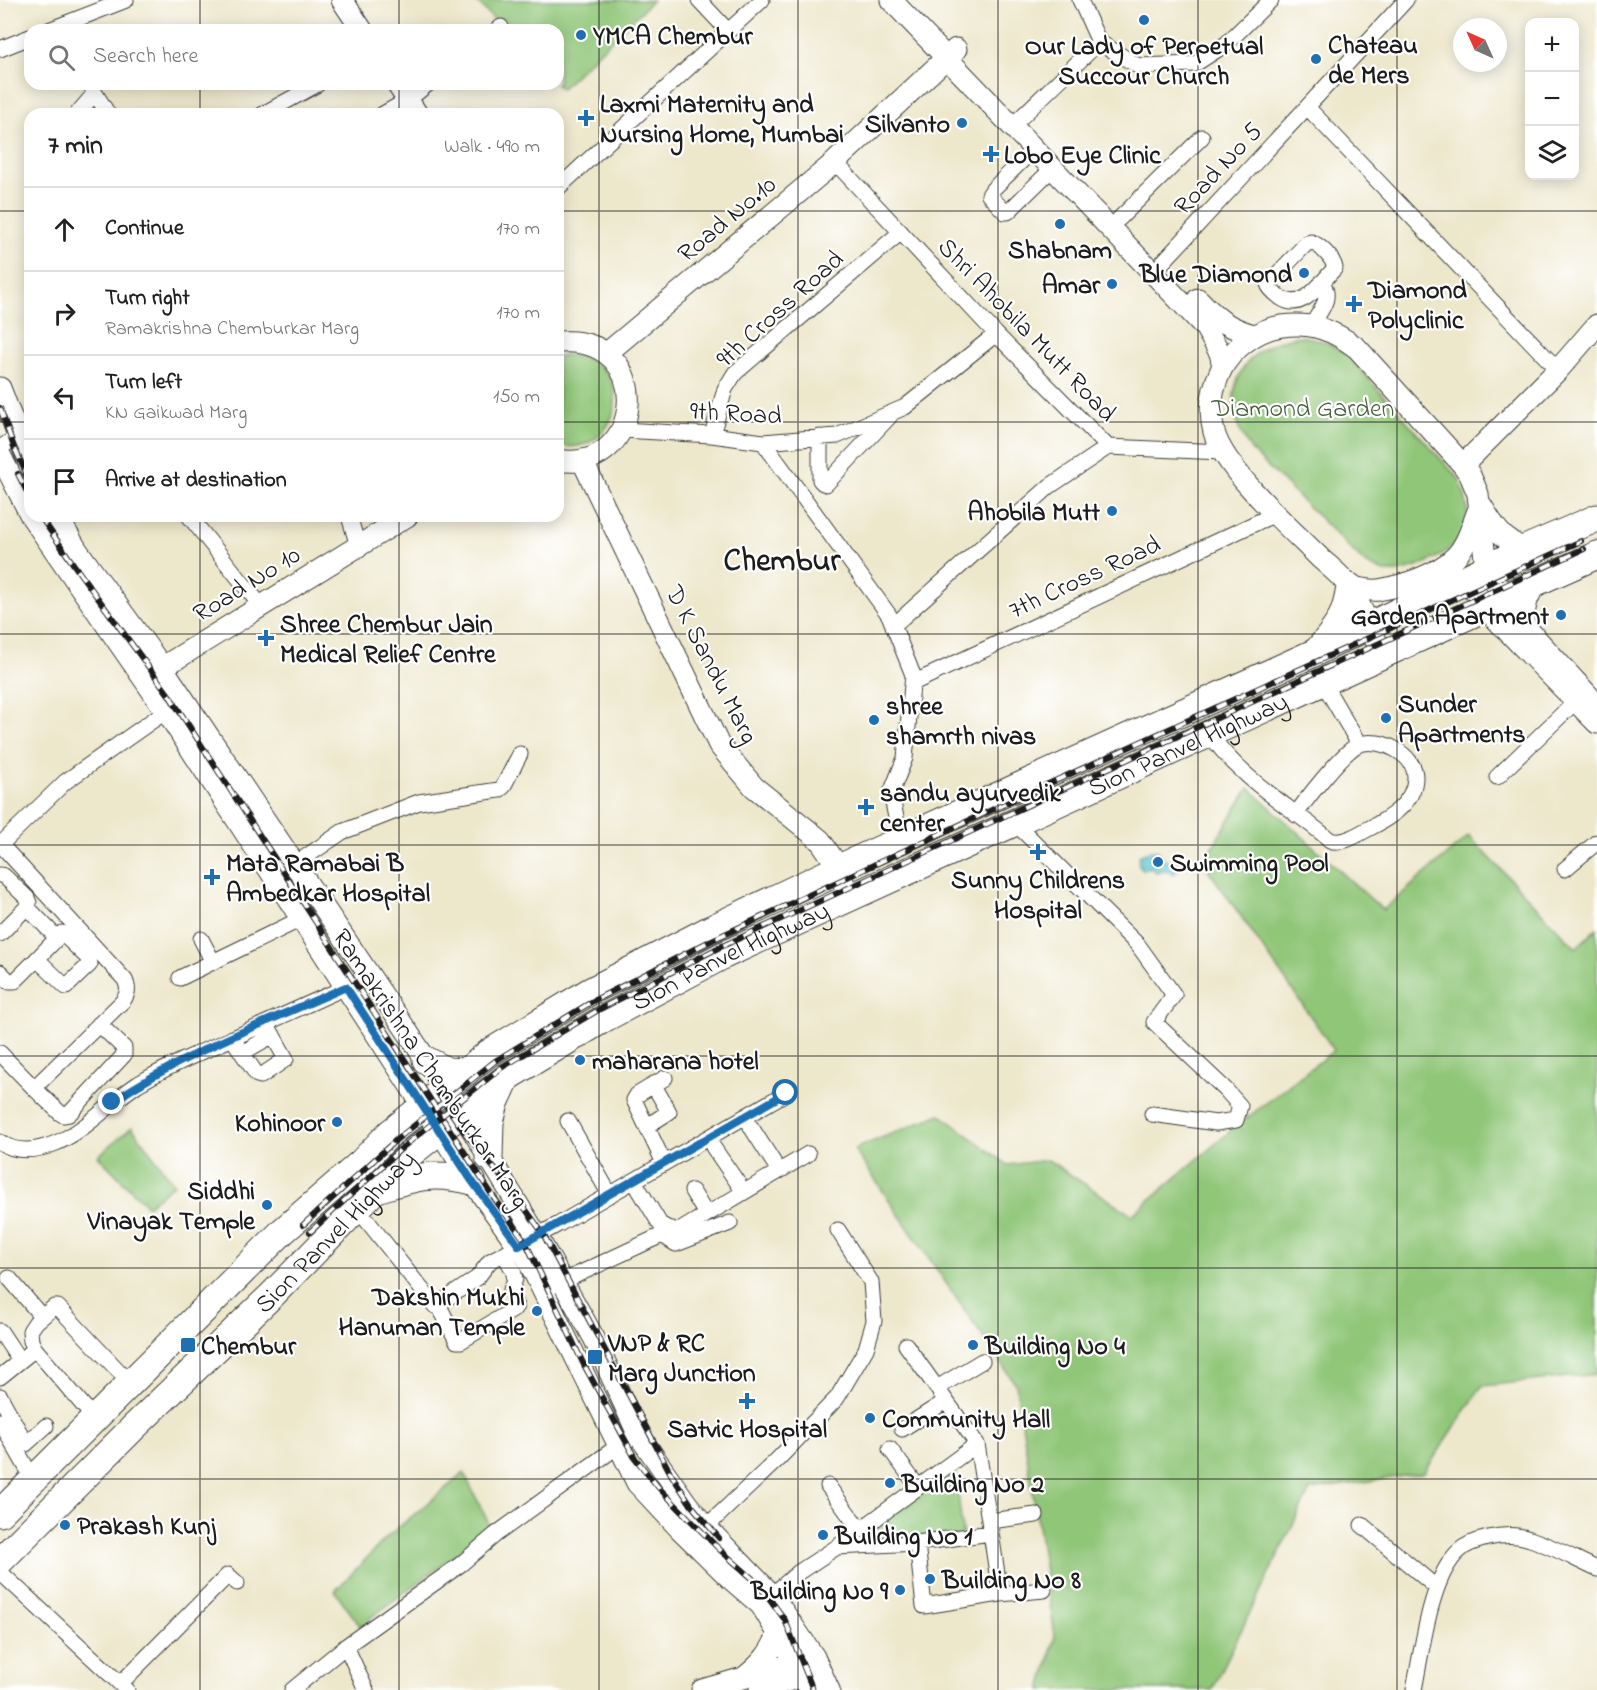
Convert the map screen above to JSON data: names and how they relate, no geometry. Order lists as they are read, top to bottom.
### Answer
{
  "streets": {
    "highway": ["Sion Panvel Highway"],
    "main road": [
      "Road No.10",
      "Road No 10",
      "D K Sandu Marg",
      "Ramakrishna Chemburkar Marg"
    ],
    "street": [
      "Road No 5",
      "9th Cross Road",
      "Shri Ahobila Mutt Road",
      "9th Road",
      "7th Cross Road"
    ]
  },
  "crossings": [
    ["Road No.10", "Shri Ahobila Mutt Road"],
    ["9th Cross Road", "Shri Ahobila Mutt Road"],
    ["9th Cross Road", "9th Road"],
    ["Shri Ahobila Mutt Road", "9th Road"],
    ["Road No 10", "Ramakrishna Chemburkar Marg"],
    ["D K Sandu Marg", "Sion Panvel Highway"],
    ["Sion Panvel Highway", "Ramakrishna Chemburkar Marg"]
  ],
  "districts": ["Chembur"],
  "parks": ["Diamond Garden"],
  "places": {
    "other": [
      "Our Lady of Perpetual Succour Church",
      "YMCA Chembur",
      "Chateau de Mers",
      "Silvanto",
      "Shabnam",
      "Blue Diamond",
      "Amar",
      "Ahobila Mutt",
      "Garden Apartment",
      "Sunder Apartments",
      "shree shamrth nivas",
      "Swimming Pool",
      "maharana hotel",
      "Kohinoor",
      "Siddhi Vinayak Temple",
      "Dakshin Mukhi Hanuman Temple",
      "Building No 4",
      "Community Hall",
      "Building No 2",
      "Prakash Kunj",
      "Building No 1",
      "Building No 8",
      "Building No 9"
    ],
    "health": [
      "Laxmi Maternity and Nursing Home, Mumbai",
      "Lobo Eye Clinic",
      "Diamond Polyclinic",
      "Shree Chembur Jain Medical Relief Centre",
      "sandu ayurvedik center",
      "Sunny Childrens Hospital",
      "Mata Ramabai B Ambedkar Hospital",
      "Satvic Hospital"
    ],
    "transit": ["Chembur", "VNP & RC Marg Junction"]
  },
  "north": "top left",
  "page": {
    "map_buttons": ["+", "−"],
    "search": "Search here",
    "heading": ["7 min", "Walk · 490 m"],
    "list": [
      ["Continue", "170 m"],
      ["Turn right", "Ramakrishna Chemburkar Marg", "170 m"],
      ["Turn left", "KN Gaikwad Marg", "150 m"],
      "Arrive at destination"
    ]
  }
}
